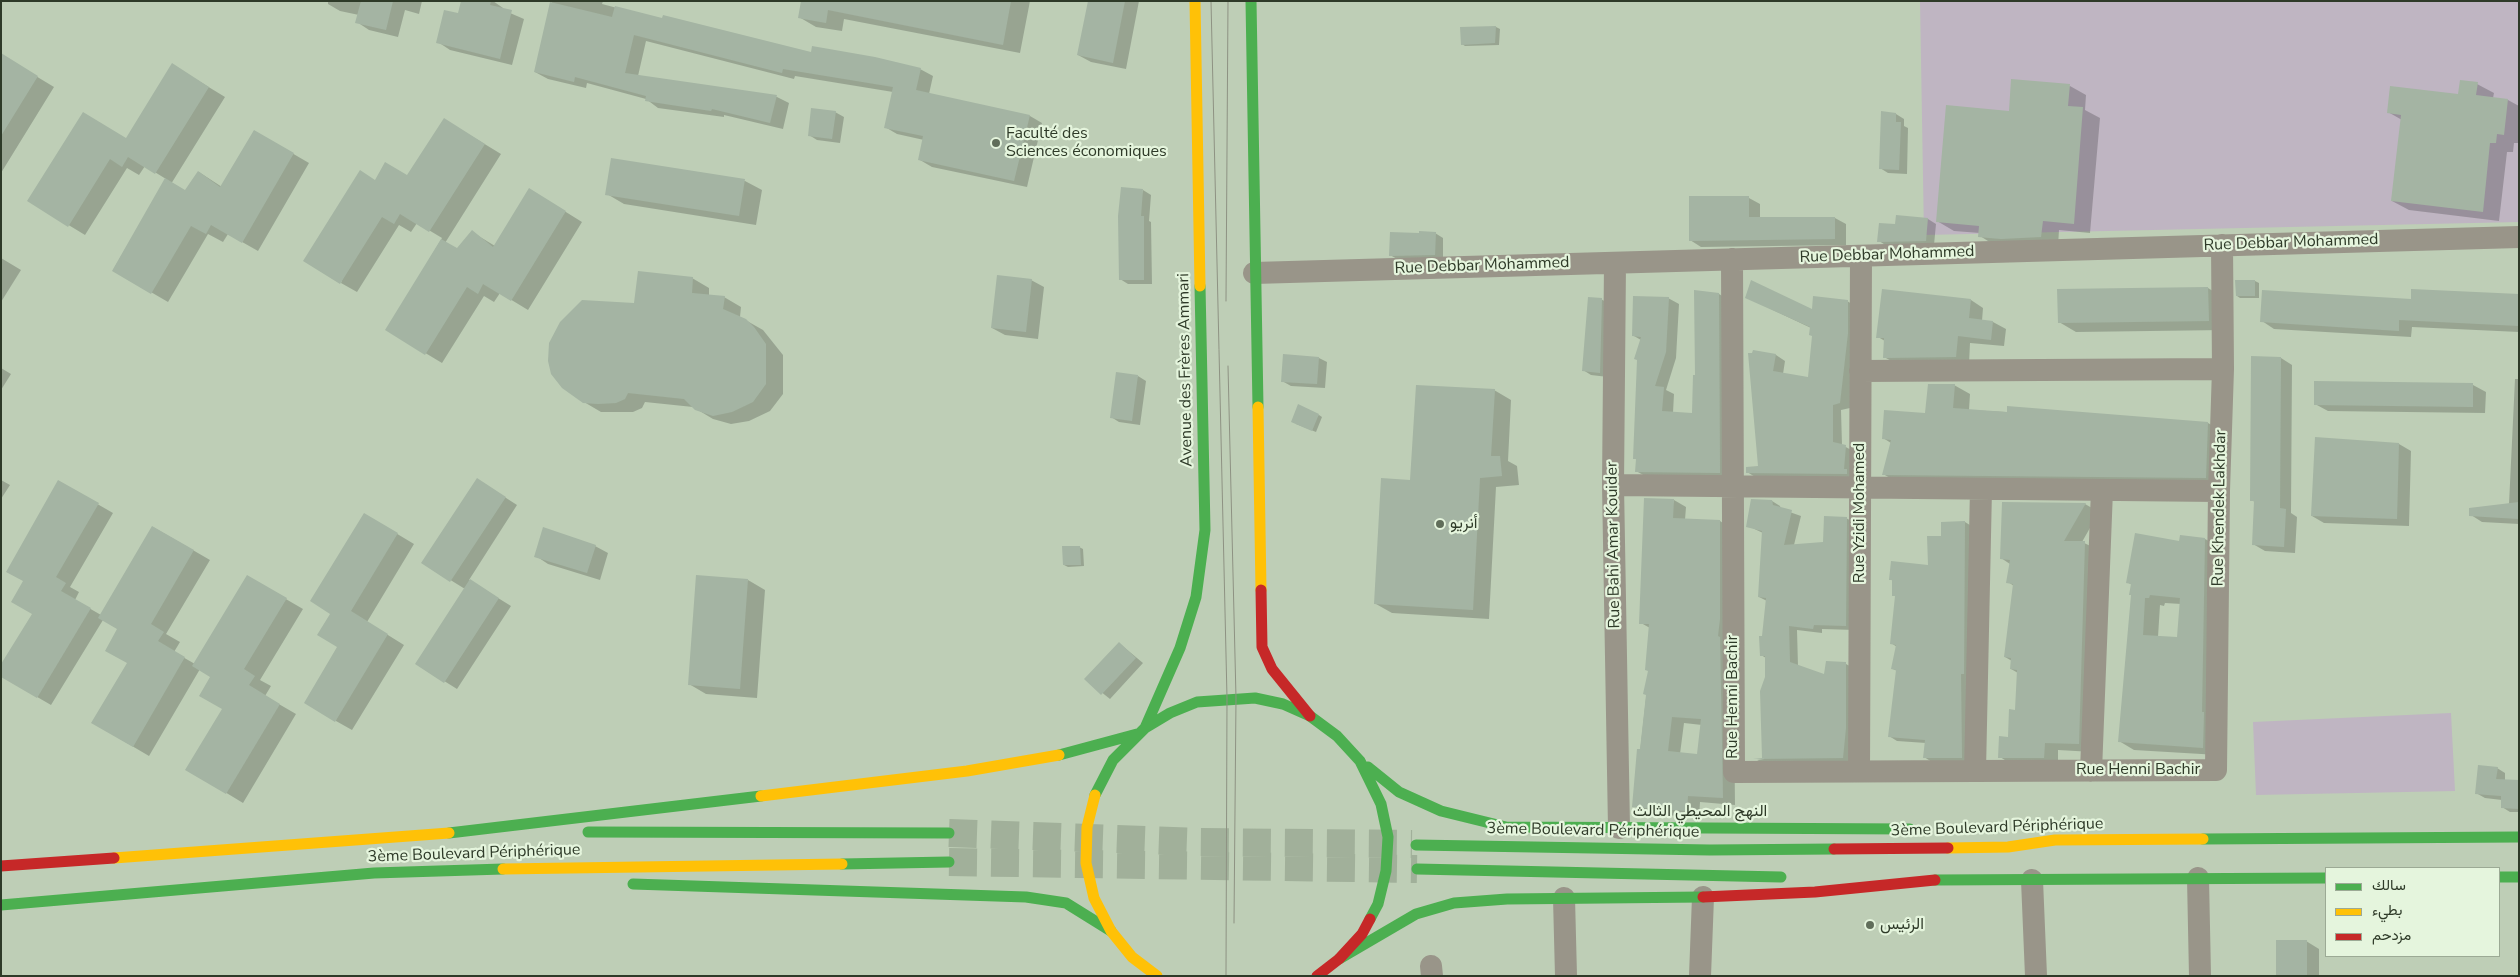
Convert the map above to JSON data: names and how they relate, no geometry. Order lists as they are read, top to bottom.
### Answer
{
  "streets": {
    "main road": ["Avenue des Frères Ammari", "النهج المحيطي الثالث", "3ème Boulevard Périphérique"],
    "street": [
      "Rue Debbar Mohammed",
      "Rue Khendek Lakhdar",
      "Rue Yzidi Mohamed",
      "Rue Bahi Amar Kouider",
      "Rue Henni Bachir"
    ]
  },
  "crossings": [
    ["Rue Debbar Mohammed", "Rue Khendek Lakhdar"],
    ["Rue Debbar Mohammed", "Rue Yzidi Mohamed"],
    ["Rue Debbar Mohammed", "Rue Bahi Amar Kouider"],
    ["Rue Debbar Mohammed", "Rue Henni Bachir"],
    ["Rue Khendek Lakhdar", "Rue Henni Bachir"],
    ["Rue Yzidi Mohamed", "Rue Henni Bachir"],
    ["Rue Bahi Amar Kouider", "النهج المحيطي الثالث"]
  ],
  "places": ["Faculté des Sciences économiques", "أنريو", "الرئيس"],
  "legend": ["سالك", "بطيء", "مزدحم"]
}
